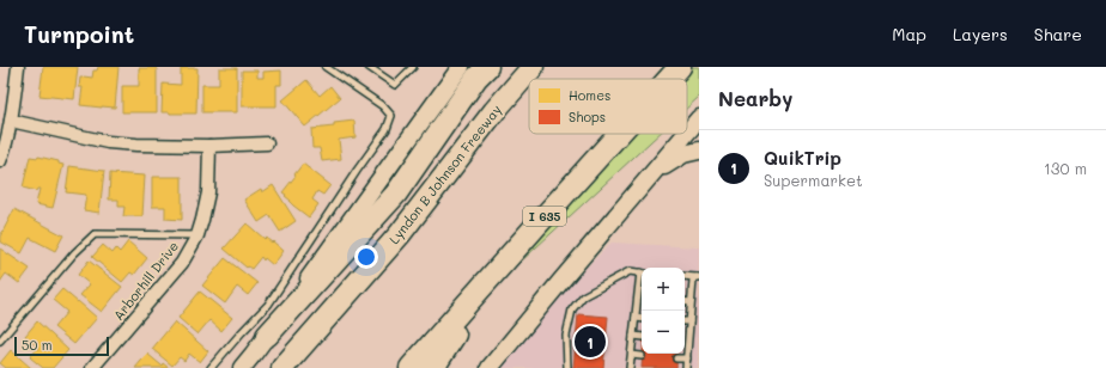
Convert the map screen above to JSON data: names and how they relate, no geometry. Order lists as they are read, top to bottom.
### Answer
{
  "streets": {
    "highway": ["Lyndon B Johnson Freeway", "I 635"],
    "street": ["Arborhill Drive"]
  },
  "legend": ["Homes", "Shops"],
  "scale_bar": "50 m",
  "page": {
    "header": "Turnpoint",
    "nav": ["Map", "Layers", "Share"],
    "heading": "Nearby",
    "list": [
      {
        "mark": "1",
        "name": "QuikTrip",
        "note": "Supermarket",
        "value": "130 m"
      }
    ],
    "map_buttons": ["+", "−"],
    "pins": "1",
    "scale": "50 m"
  }
}
